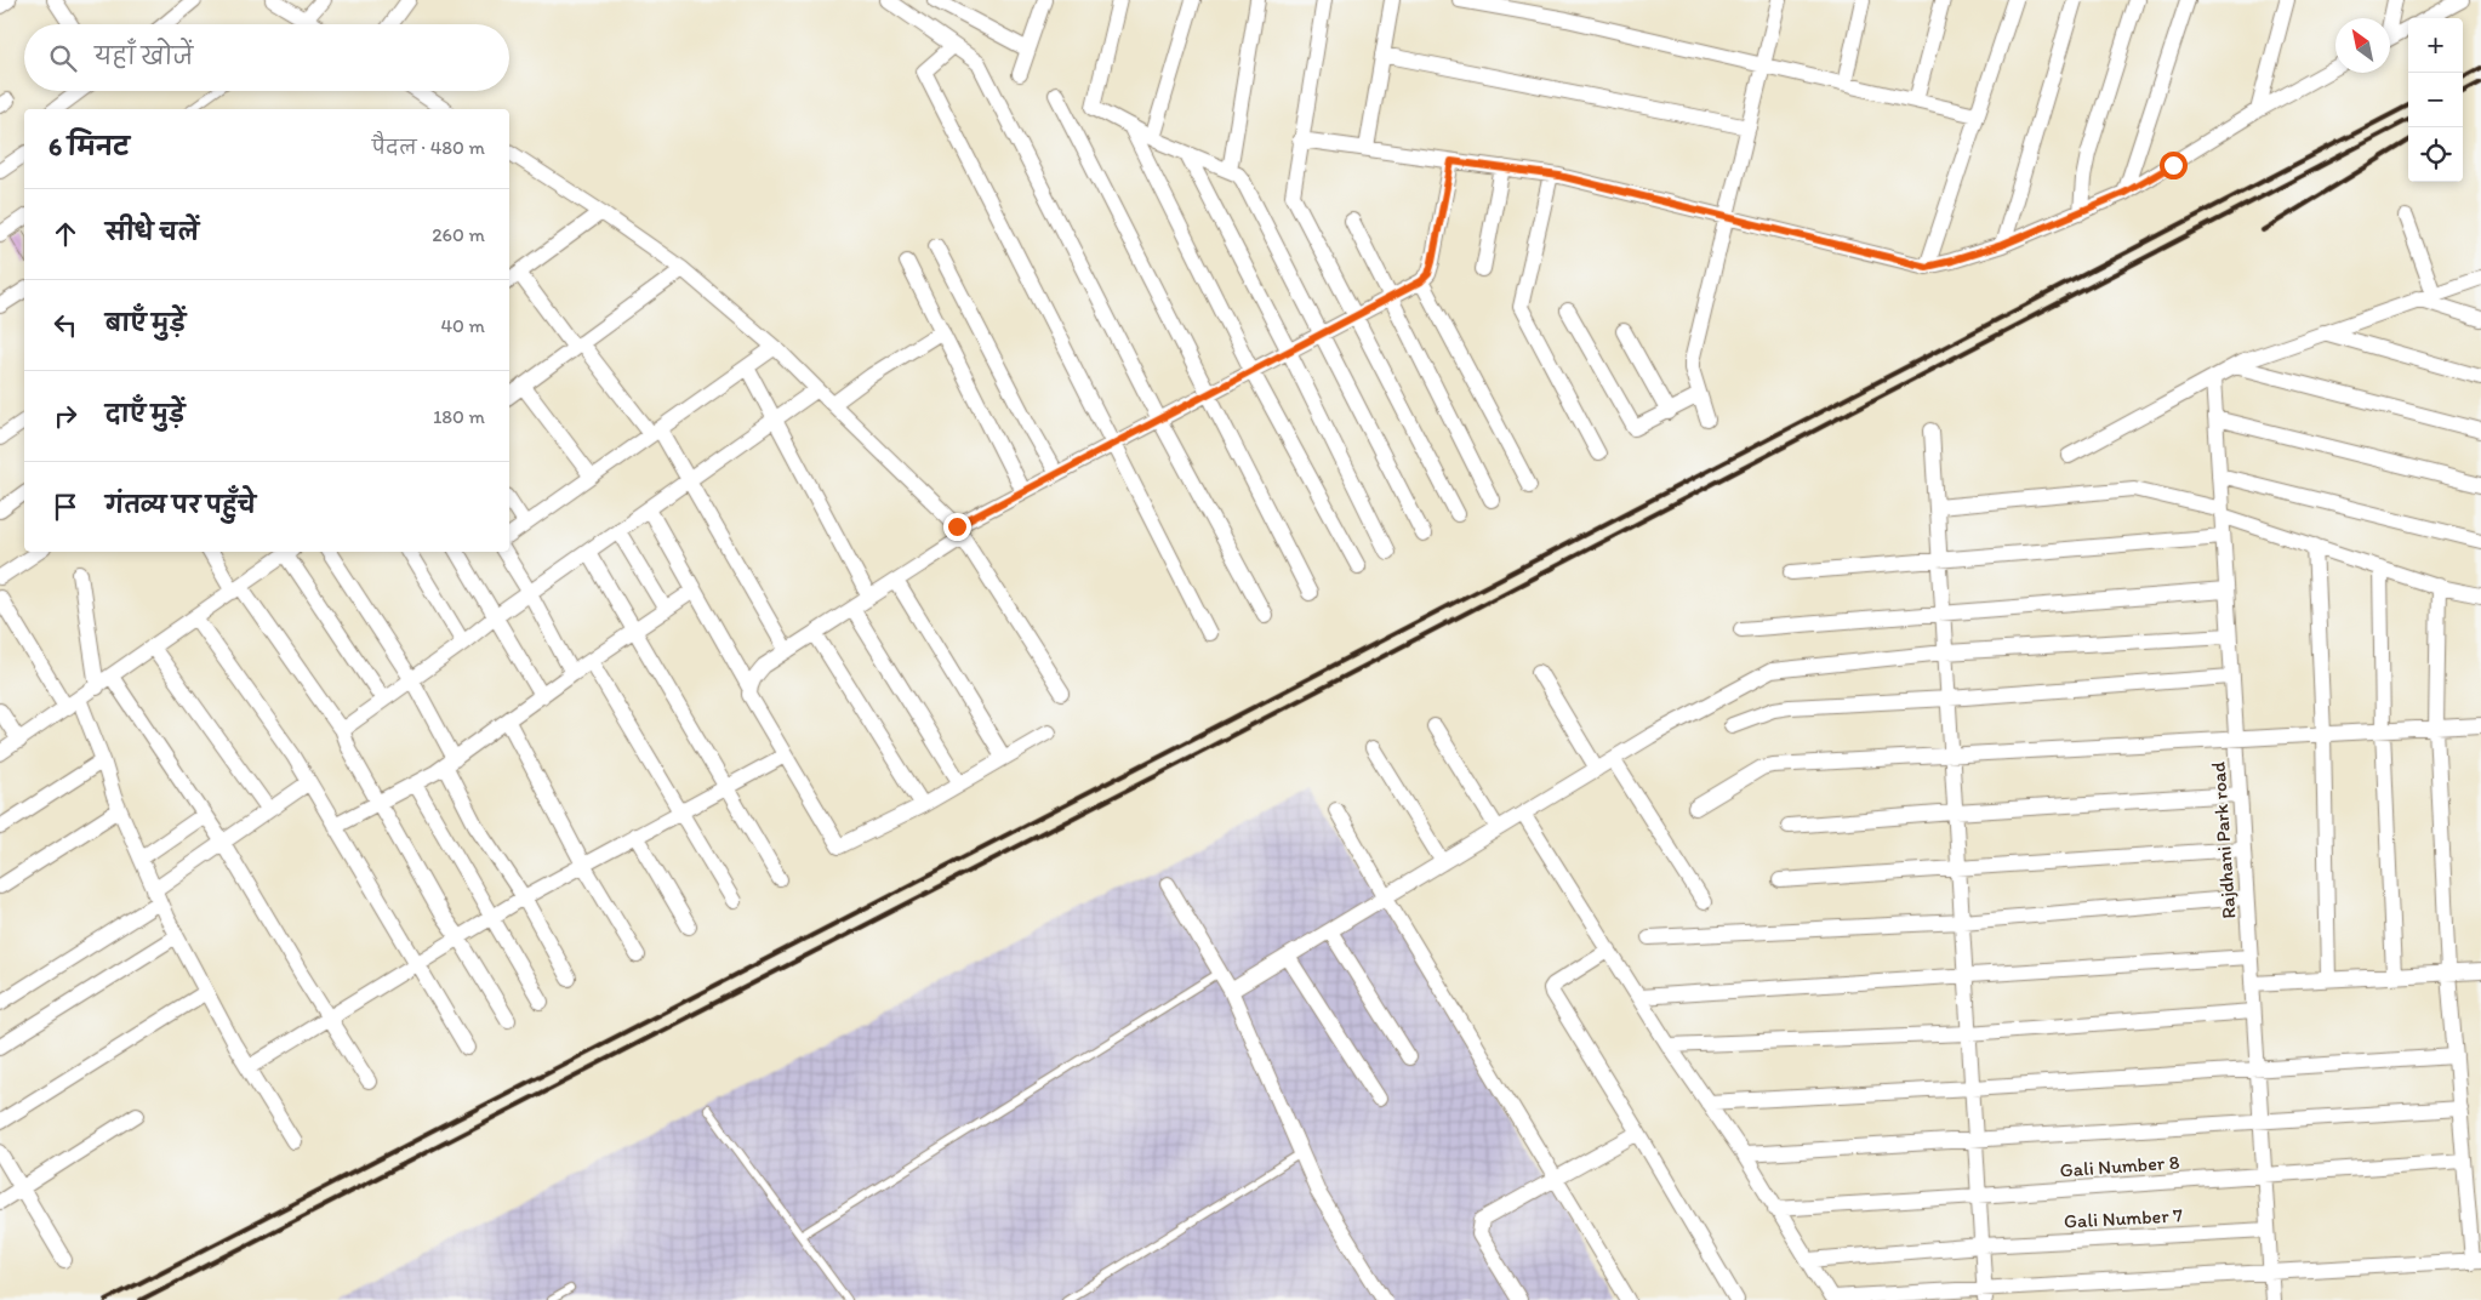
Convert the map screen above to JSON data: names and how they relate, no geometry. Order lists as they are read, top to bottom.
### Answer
{
  "streets": {
    "street": ["Rajdhani Park road", "Gali Number 8", "Gali Number 7"]
  },
  "crossings": [
    ["Rajdhani Park road", "Gali Number 8"],
    ["Rajdhani Park road", "Gali Number 7"]
  ],
  "north": "top left",
  "page": {
    "map_buttons": ["+", "−"],
    "search": "यहाँ खोजें",
    "heading": ["6 मिनट", "पैदल · 480 m"],
    "list": [
      ["सीधे चलें", "260 m"],
      ["बाएँ मुड़ें", "40 m"],
      ["दाएँ मुड़ें", "180 m"],
      "गंतव्य पर पहुँचे"
    ]
  }
}
